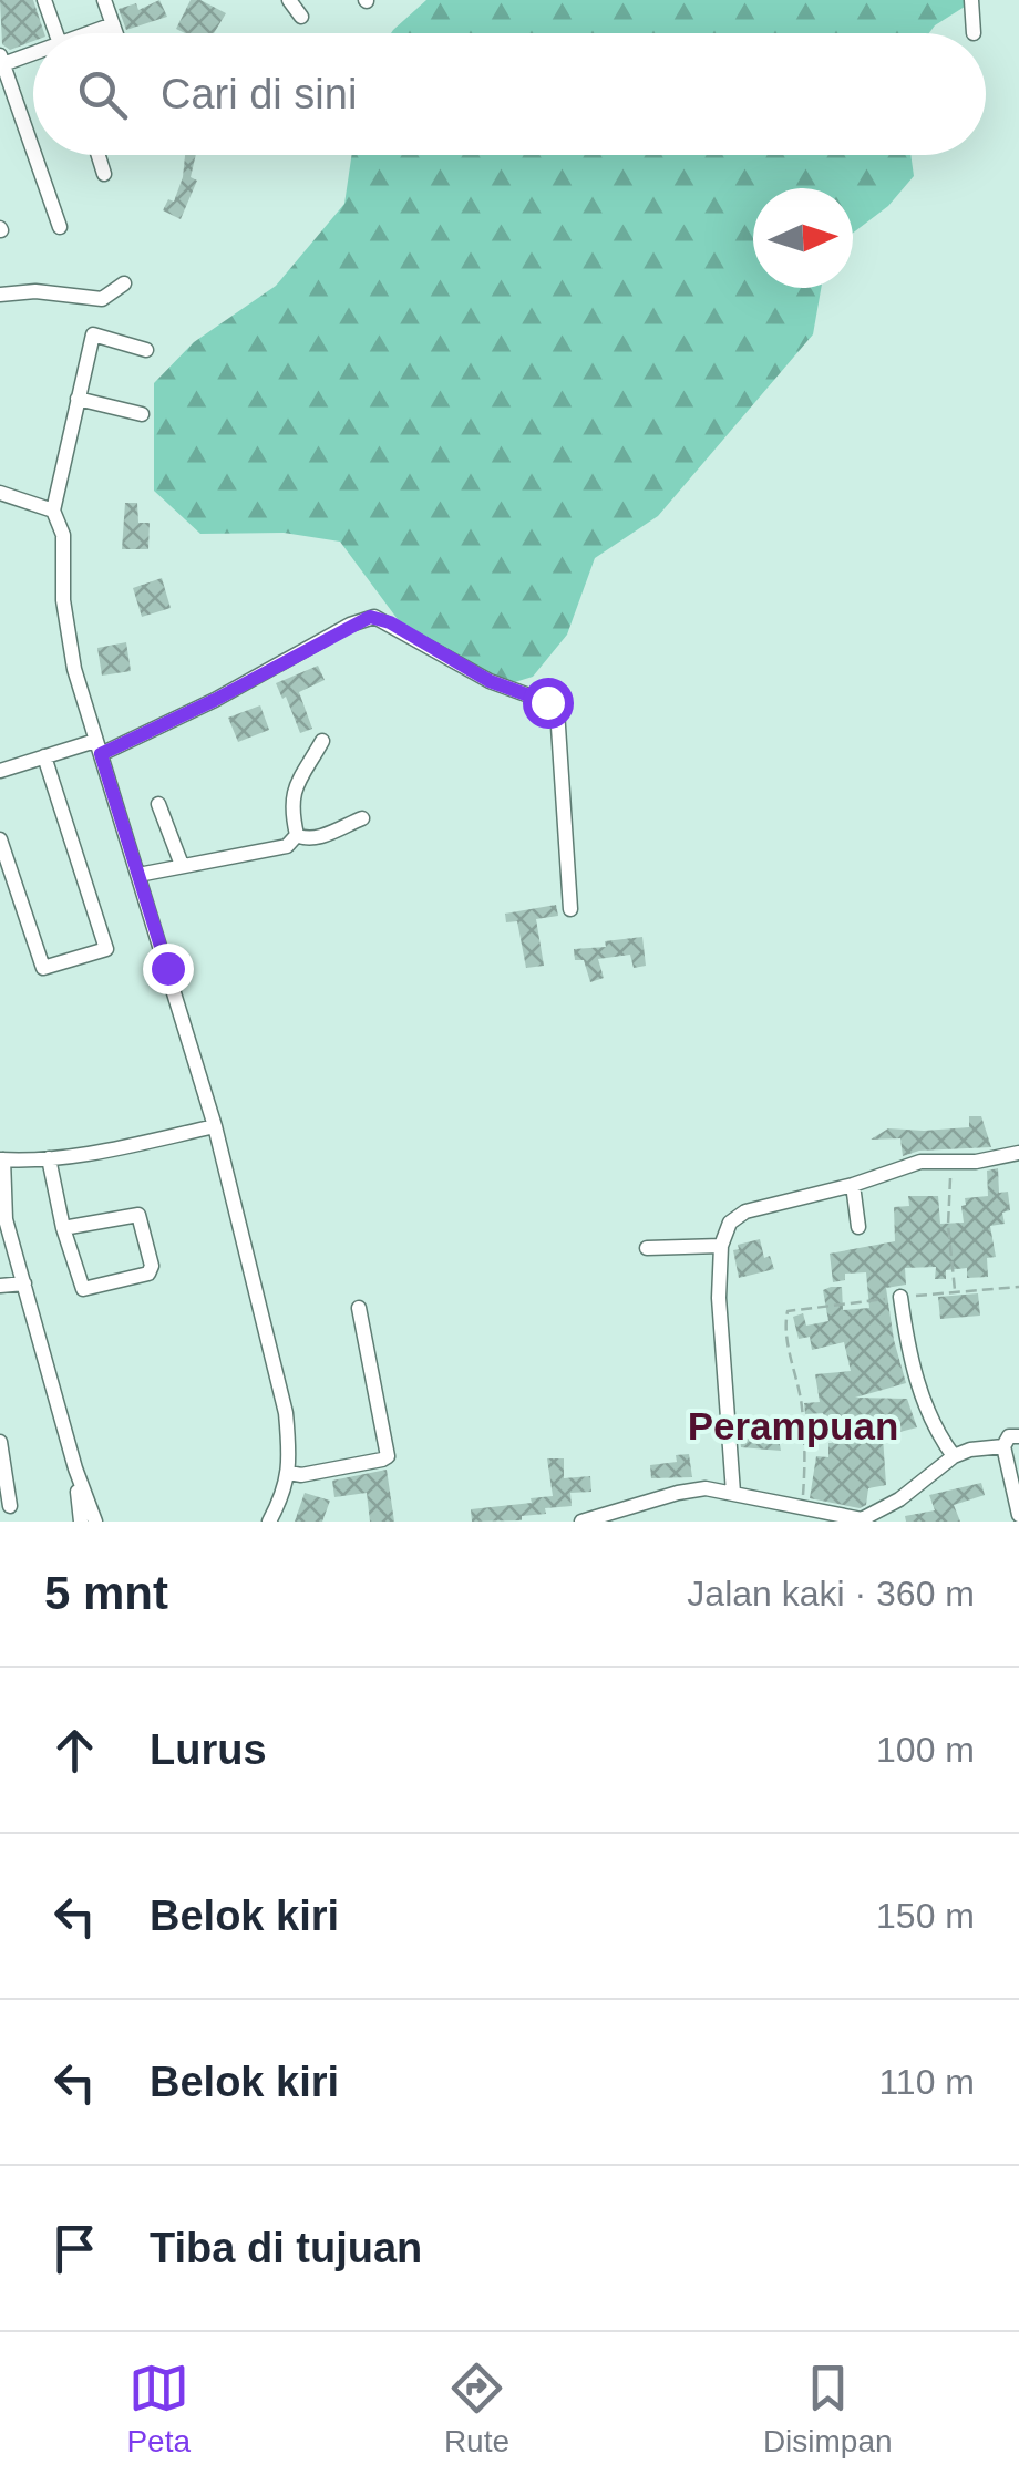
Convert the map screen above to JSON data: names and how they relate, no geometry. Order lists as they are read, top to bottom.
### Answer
{
  "districts": ["Perampuan"],
  "north": "right",
  "page": {
    "search": "Cari di sini",
    "heading": ["5 mnt", "Jalan kaki · 360 m"],
    "list": [
      ["Lurus", "100 m"],
      ["Belok kiri", "150 m"],
      ["Belok kiri", "110 m"],
      "Tiba di tujuan"
    ],
    "nav": ["Peta", "Rute", "Disimpan"]
  }
}
